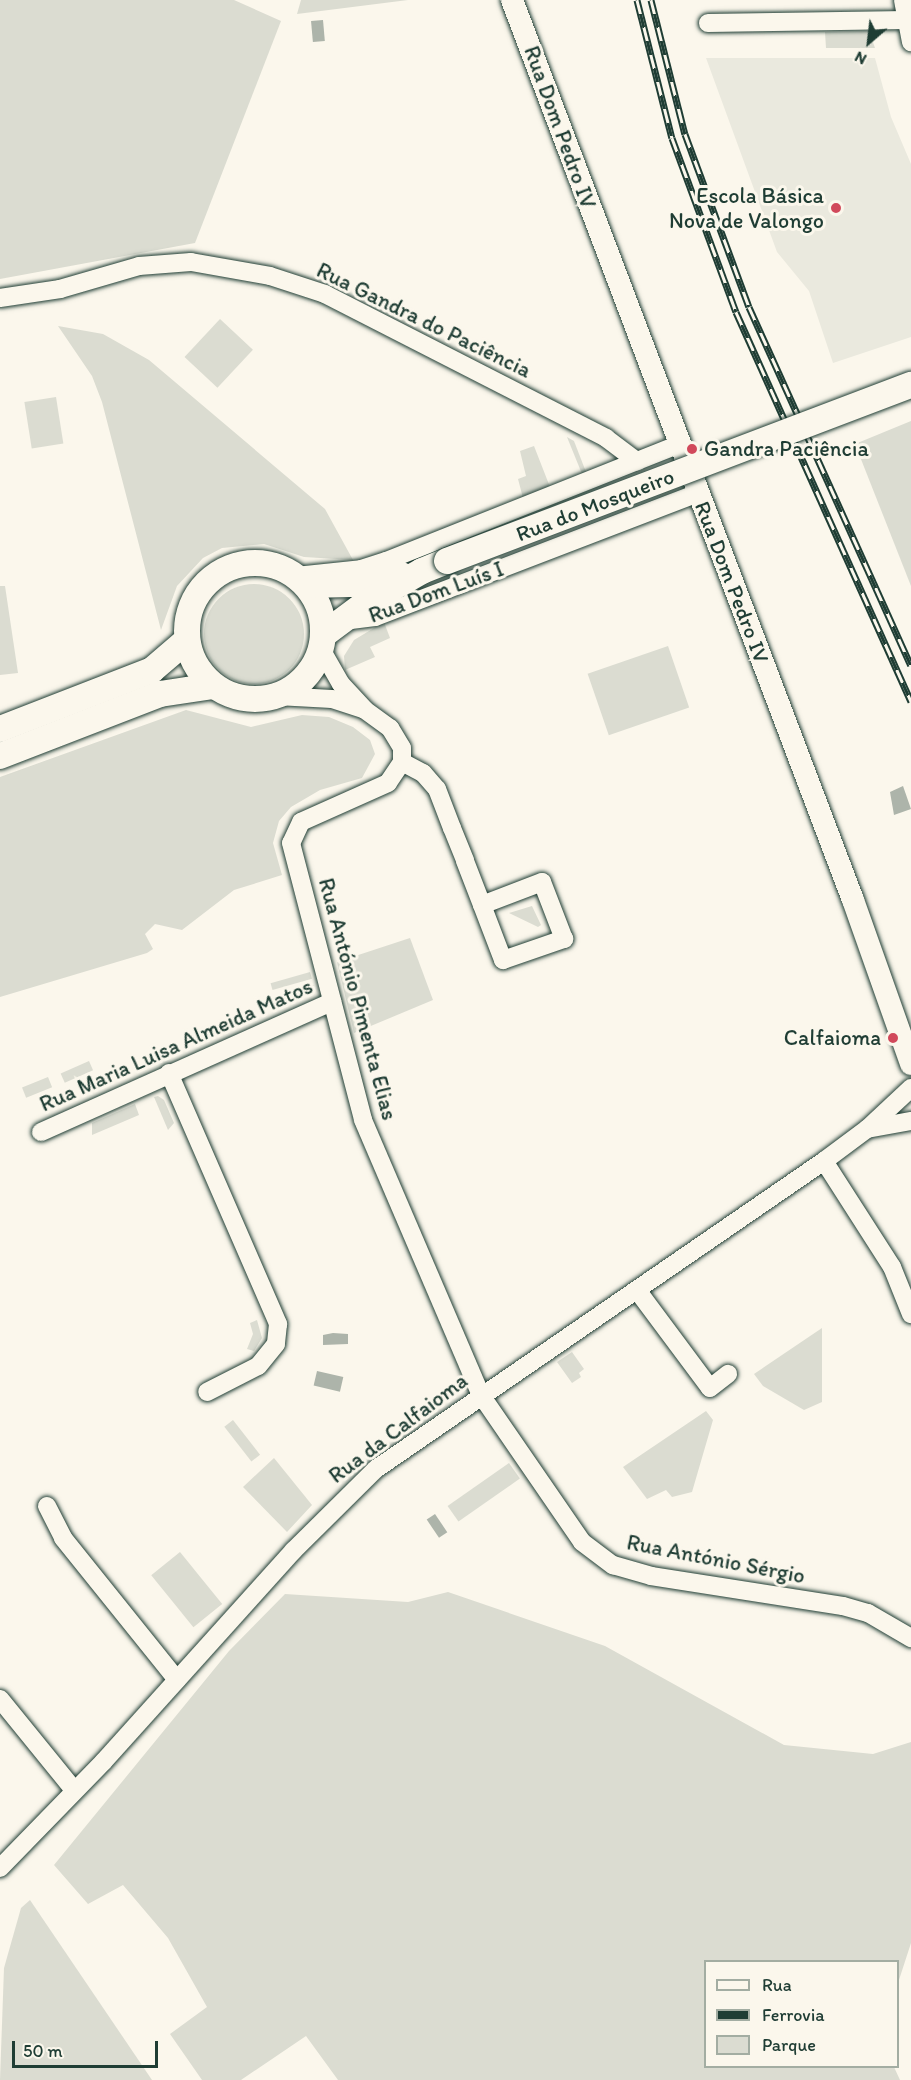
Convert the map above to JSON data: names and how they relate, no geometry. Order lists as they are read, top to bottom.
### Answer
{
  "streets": {
    "main road": ["Rua do Mosqueiro", "Rua Dom Luís I"],
    "street": [
      "Rua Dom Pedro IV",
      "Rua Gandra do Paciência",
      "Rua António Pimenta Elias",
      "Rua Maria Luisa Almeida Matos",
      "Rua da Calfaioma",
      "Rua António Sérgio"
    ]
  },
  "crossings": [
    ["Rua Dom Pedro IV", "Rua Dom Luís I"],
    ["Rua Gandra do Paciência", "Rua Dom Luís I"],
    ["Rua do Mosqueiro", "Rua Dom Luís I"],
    ["Rua António Pimenta Elias", "Rua Maria Luisa Almeida Matos"],
    ["Rua António Pimenta Elias", "Rua da Calfaioma"],
    ["Rua António Pimenta Elias", "Rua António Sérgio"],
    ["Rua da Calfaioma", "Rua António Sérgio"]
  ],
  "places": ["Escola Básica Nova de Valongo", "Gandra Paciência", "Calfaioma"],
  "legend": ["Rua", "Ferrovia", "Parque"],
  "scale_bar": "50 m",
  "north": "bottom left"
}
